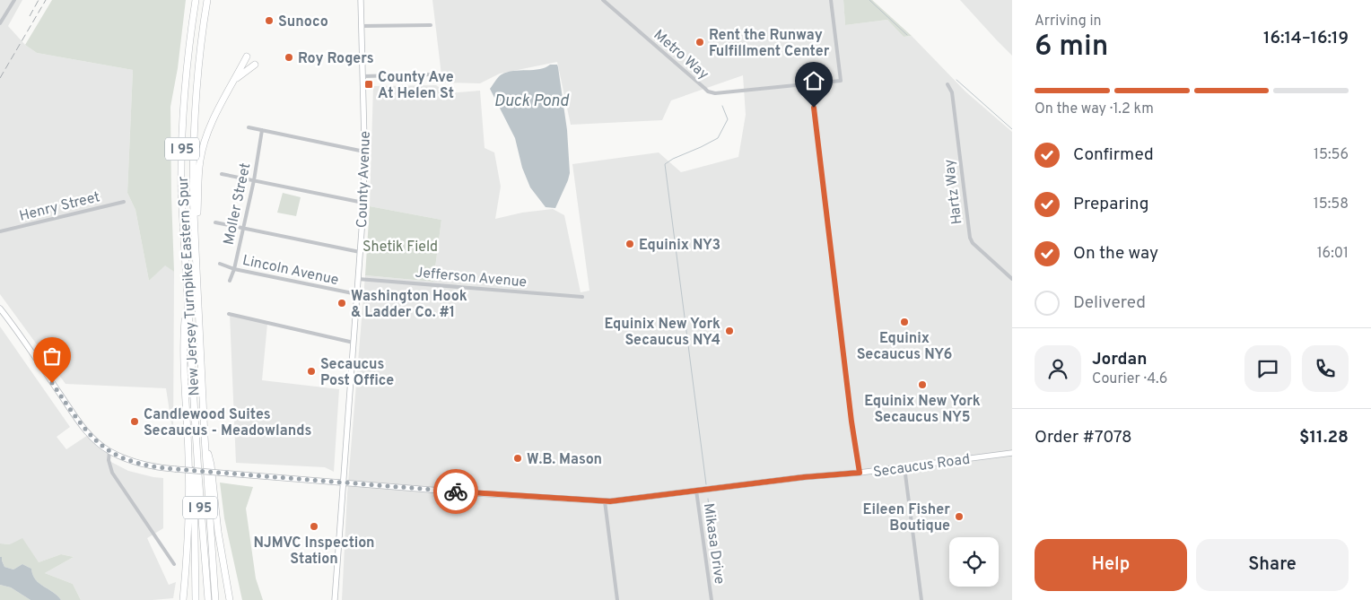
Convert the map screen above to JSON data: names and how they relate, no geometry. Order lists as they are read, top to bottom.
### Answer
{
  "streets": {
    "highway": ["I 95", "New Jersey Turnpike Eastern Spur"],
    "main road": ["County Avenue", "Secaucus Road"],
    "street": [
      "Metro Way",
      "Hartz Way",
      "Moller Street",
      "Henry Street",
      "Lincoln Avenue",
      "Jefferson Avenue",
      "Mikasa Drive"
    ]
  },
  "crossings": [
    ["County Avenue", "Lincoln Avenue"],
    ["County Avenue", "Jefferson Avenue"],
    ["County Avenue", "Secaucus Road"],
    ["Moller Street", "Lincoln Avenue"],
    ["Secaucus Road", "Mikasa Drive"]
  ],
  "water": ["Duck Pond"],
  "parks": ["Shetik Field"],
  "places": {
    "other": [
      "Sunoco",
      "Rent the Runway Fulfillment Center",
      "Roy Rogers",
      "Equinix NY3",
      "Washington Hook & Ladder Co. #1",
      "Equinix Secaucus NY6",
      "Equinix New York Secaucus NY4",
      "Secaucus Post Office",
      "Equinix New York Secaucus NY5",
      "Candlewood Suites Secaucus - Meadowlands",
      "W.B. Mason",
      "Eileen Fisher Boutique",
      "NJMVC Inspection Station"
    ],
    "transit": ["County Ave At Helen St"]
  },
  "page": {
    "heading": ["6 min", "Arriving in", "16:14–16:19"],
    "panel": [
      "Jordan",
      "Courier · 4.6",
      "Order #7078",
      "$11.28"
    ],
    "bar": "On the way · 1.2 km",
    "list": [
      ["Confirmed", "15:56"],
      ["Preparing", "15:58"],
      ["On the way", "16:01"],
      "Delivered"
    ],
    "buttons": ["Help", "Share"]
  }
}
